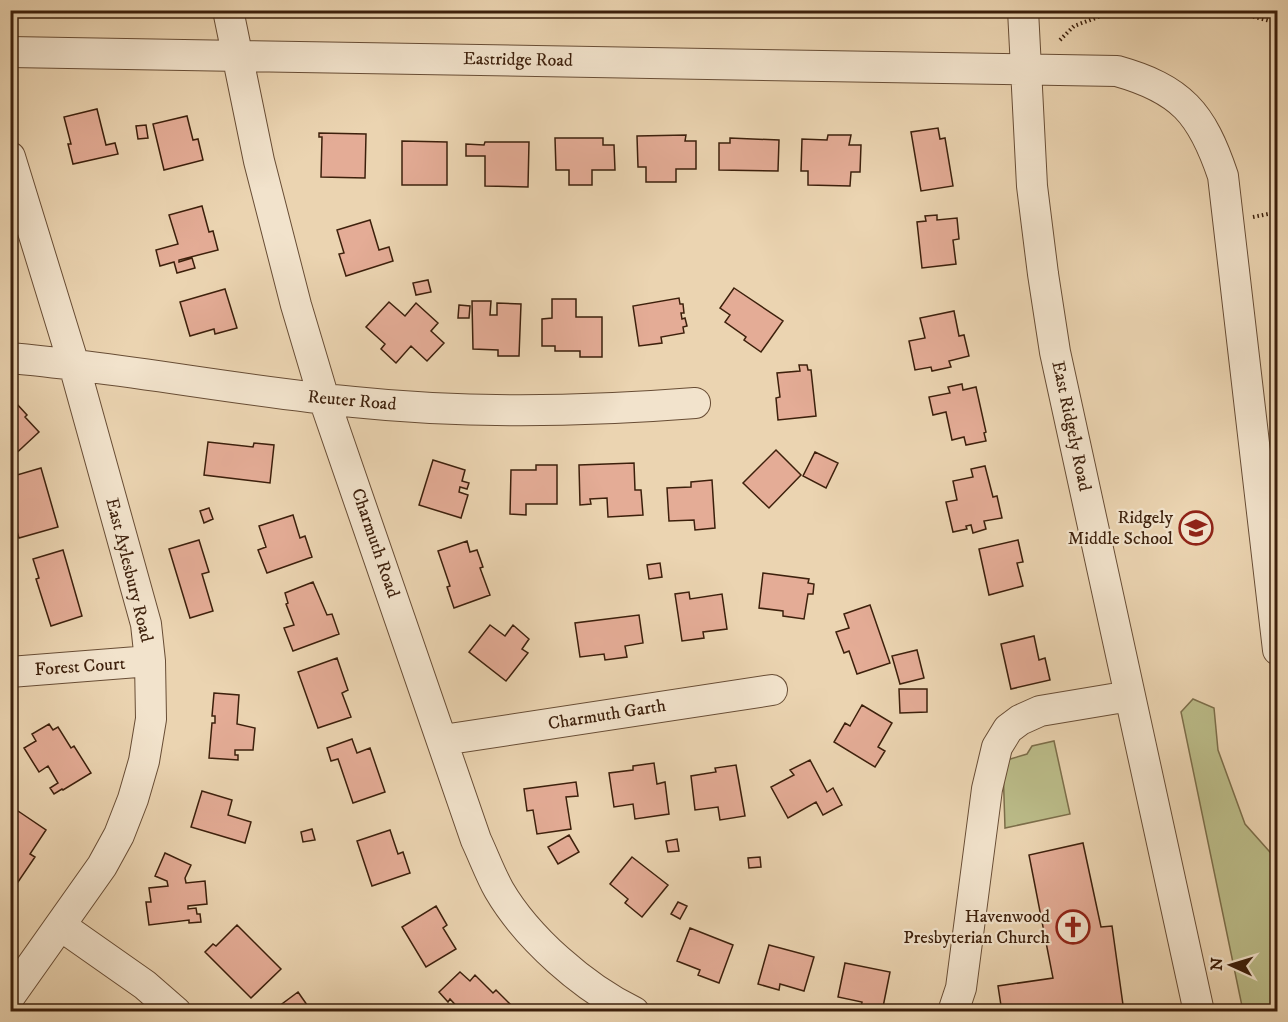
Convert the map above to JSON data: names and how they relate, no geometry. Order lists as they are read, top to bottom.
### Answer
{
  "streets": {
    "street": [
      "Eastridge Road",
      "Reuter Road",
      "East Ridgely Road",
      "Charmuth Road",
      "East Aylesbury Road",
      "Forest Court",
      "Charmuth Garth"
    ]
  },
  "crossings": [
    ["Eastridge Road", "East Ridgely Road"],
    ["Eastridge Road", "Charmuth Road"],
    ["Reuter Road", "Charmuth Road"],
    ["Reuter Road", "East Aylesbury Road"],
    ["Charmuth Road", "Charmuth Garth"],
    ["East Aylesbury Road", "Forest Court"]
  ],
  "places": {
    "school or university": ["Ridgely Middle School"],
    "church": ["Havenwood Presbyterian Church"]
  },
  "north": "left"
}
